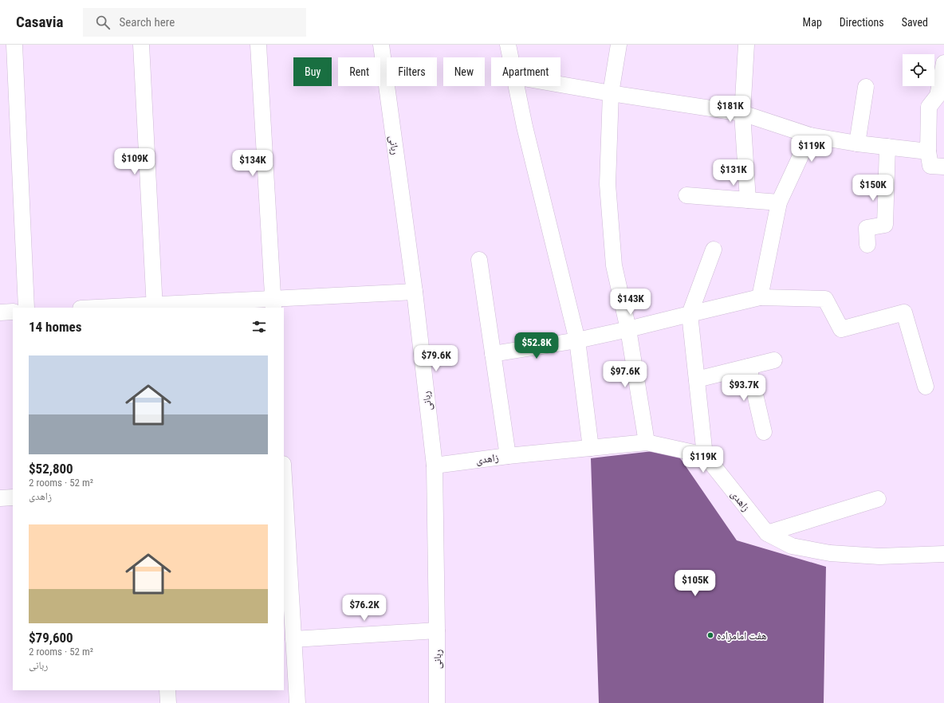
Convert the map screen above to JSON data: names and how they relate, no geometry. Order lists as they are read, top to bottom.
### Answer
{
  "streets": {
    "street": ["ربانی", "زاهدی"]
  },
  "crossings": [
    ["ربانی", "زاهدی"]
  ],
  "places": ["هفت امامزاده"],
  "page": {
    "header": "Casavia",
    "search": "Search here",
    "nav": ["Map", "Directions", "Saved"],
    "chip": [
      "Buy",
      "Rent",
      "Filters",
      "New",
      "Apartment"
    ],
    "price": [
      "$181K",
      "$119K",
      "$109K",
      "$134K",
      "$131K",
      "$150K",
      "$143K",
      "$52.8K",
      "$79.6K",
      "$97.6K",
      "$93.7K",
      "$119K",
      "$105K",
      "$76.2K"
    ],
    "heading": "14 homes",
    "list": [
      {
        "name": "$52,800",
        "note": "2 rooms · 52 m² · زاهدی"
      },
      {
        "name": "$79,600",
        "note": "2 rooms · 52 m² · ربانی"
      }
    ]
  }
}
